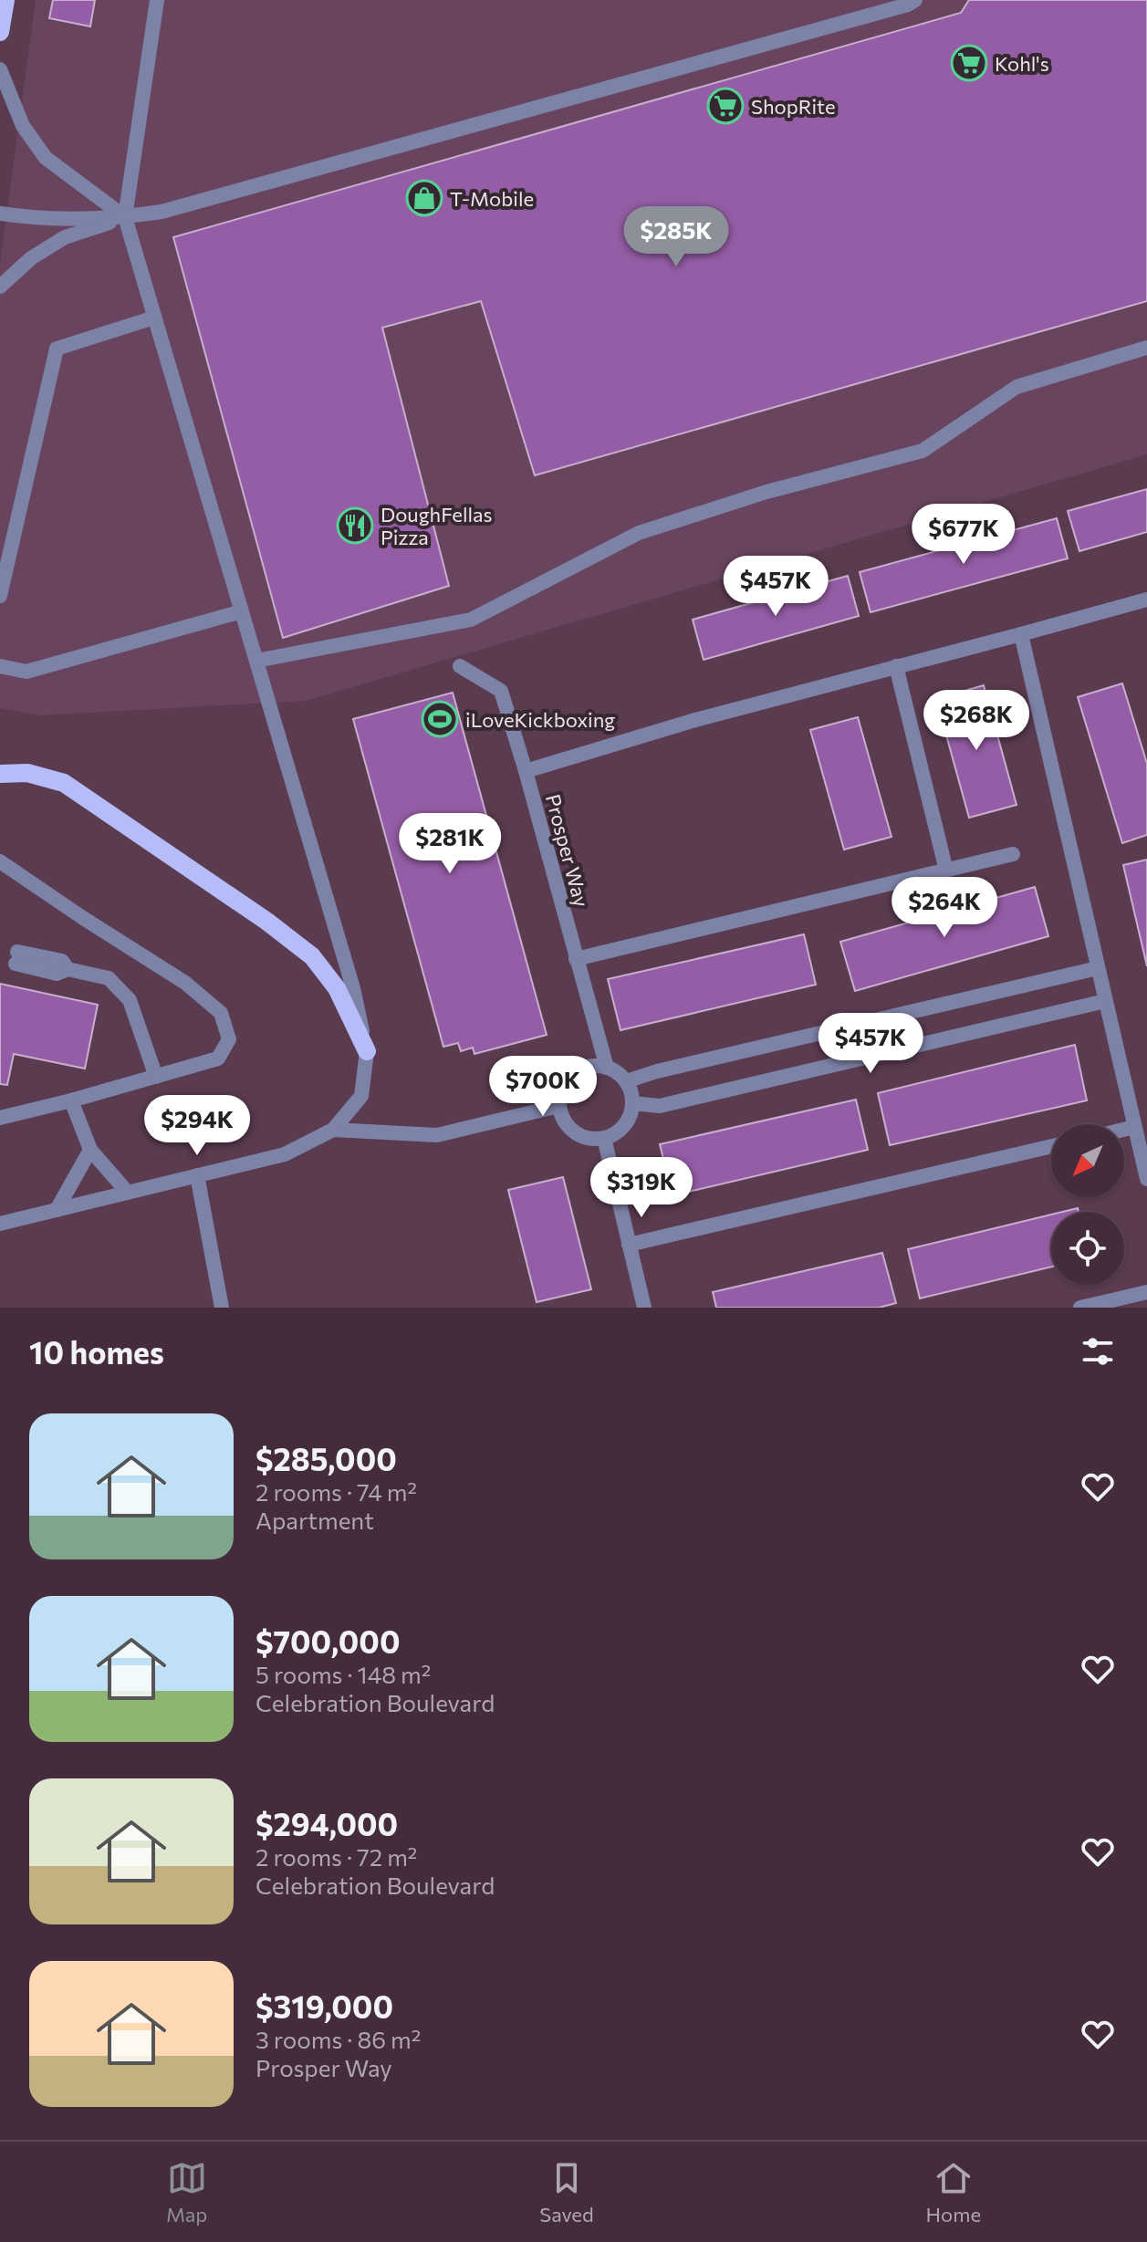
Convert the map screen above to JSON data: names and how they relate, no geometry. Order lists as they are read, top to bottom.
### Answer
{
  "streets": {
    "street": ["Prosper Way"]
  },
  "places": {
    "supermarket": ["Kohl's", "ShopRite"],
    "shop": ["T-Mobile"],
    "restaurant": ["DoughFellas Pizza"],
    "sports": ["iLoveKickboxing"]
  },
  "north": "bottom left",
  "page": {
    "price": [
      "$285K",
      "$677K",
      "$457K",
      "$268K",
      "$281K",
      "$264K",
      "$457K",
      "$700K",
      "$294K",
      "$319K"
    ],
    "heading": "10 homes",
    "list": [
      {
        "name": "$285,000",
        "note": "2 rooms · 74 m² · Apartment"
      },
      {
        "name": "$700,000",
        "note": "5 rooms · 148 m² · Celebration Boulevard"
      },
      {
        "name": "$294,000",
        "note": "2 rooms · 72 m² · Celebration Boulevard"
      },
      {
        "name": "$319,000",
        "note": "3 rooms · 86 m² · Prosper Way"
      }
    ],
    "tabs": ["Map", "Saved", "Home"]
  }
}
